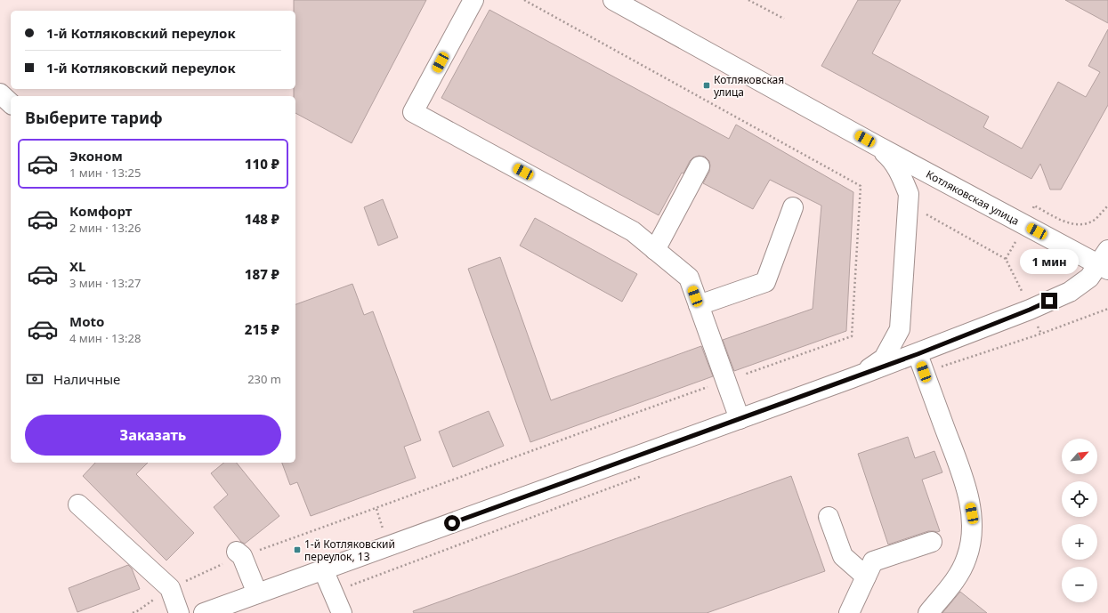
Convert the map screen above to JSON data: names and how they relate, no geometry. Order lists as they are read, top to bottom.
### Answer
{
  "streets": {
    "street": ["Котляковская улица"]
  },
  "places": {
    "transit": ["Котляковская улица", "1-й Котляковский переулок, 13"]
  },
  "north": "top right",
  "page": {
    "banner": ["1-й Котляковский переулок", "1-й Котляковский переулок"],
    "heading": "Выберите тариф",
    "list": [
      {
        "name": "Эконом",
        "note": "1 мин · 13:25",
        "value": "110 ₽"
      },
      {
        "name": "Комфорт",
        "note": "2 мин · 13:26",
        "value": "148 ₽"
      },
      {
        "name": "XL",
        "note": "3 мин · 13:27",
        "value": "187 ₽"
      },
      {
        "name": "Moto",
        "note": "4 мин · 13:28",
        "value": "215 ₽"
      }
    ],
    "bubble": "1 мин",
    "pay": ["Наличные", "230 m"],
    "buttons": "Заказать",
    "map_buttons": ["+", "−"]
  }
}
